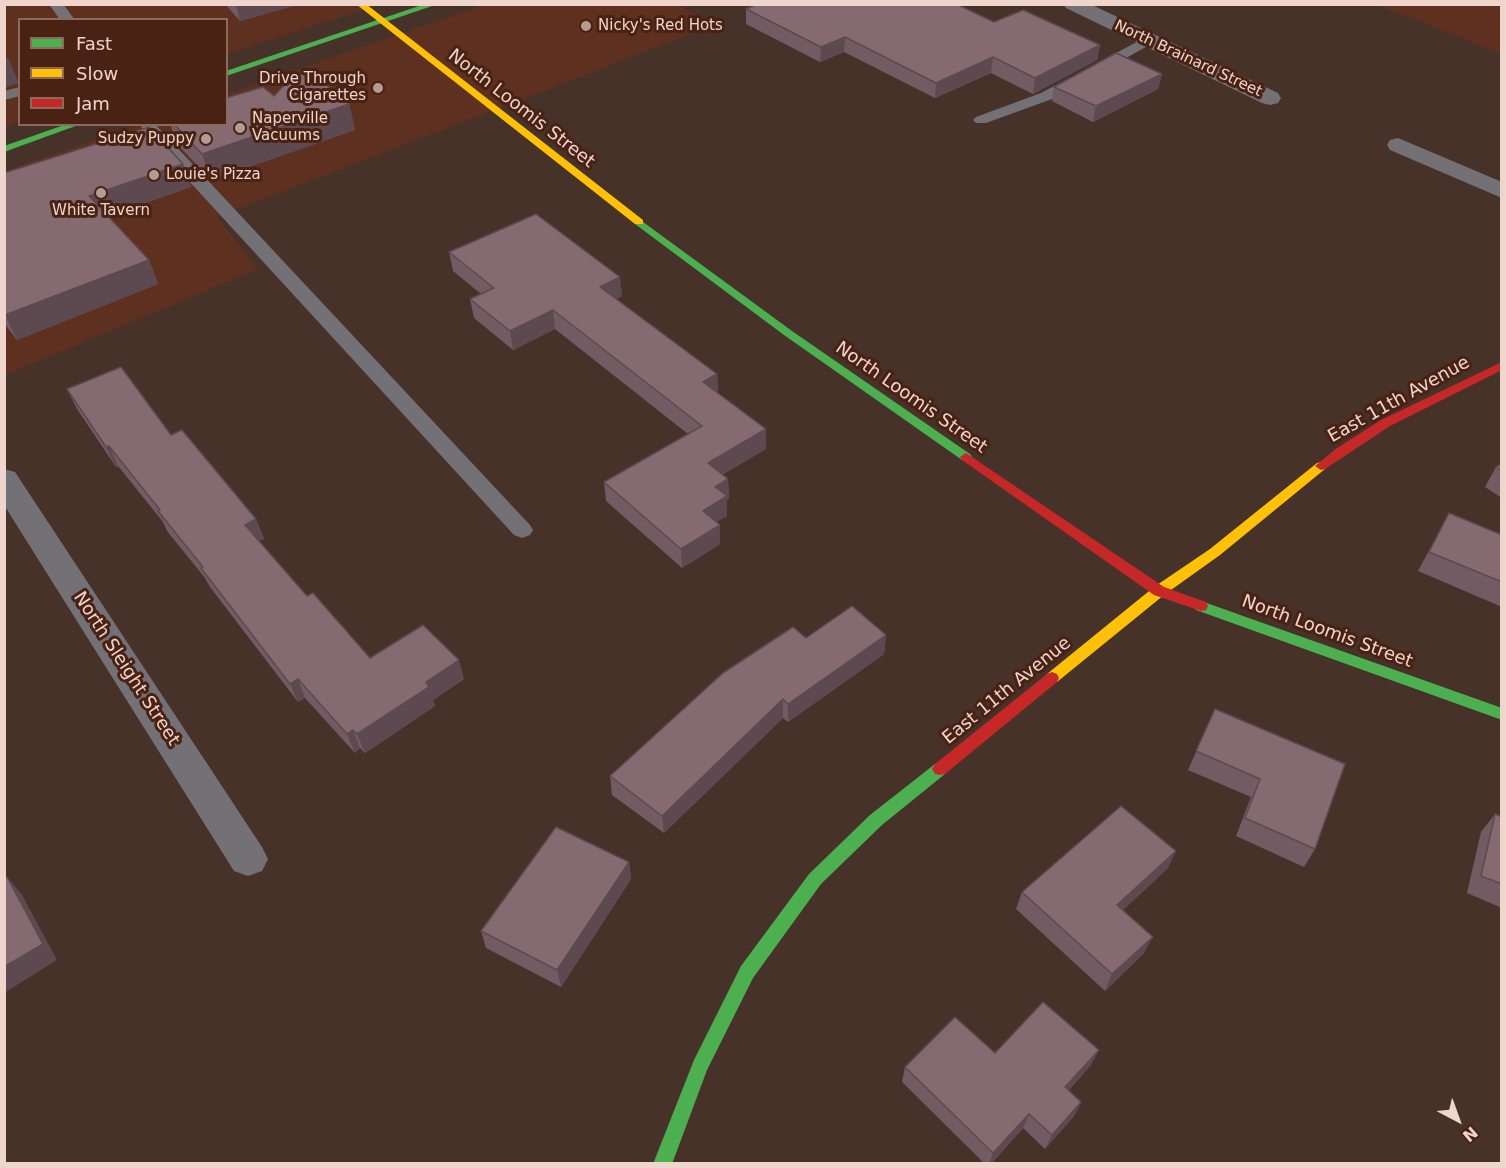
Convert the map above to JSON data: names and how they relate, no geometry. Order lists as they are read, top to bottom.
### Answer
{
  "streets": {
    "street": [
      "North Brainard Street",
      "North Loomis Street",
      "East 11th Avenue",
      "North Sleight Street"
    ]
  },
  "crossings": [
    ["North Loomis Street", "East 11th Avenue"]
  ],
  "places": [
    "Nicky's Red Hots",
    "Drive Through Cigarettes",
    "Naperville Vacuums",
    "Sudzy Puppy",
    "Louie's Pizza",
    "White Tavern"
  ],
  "legend": ["Fast", "Slow", "Jam"],
  "north": "bottom right"
}
